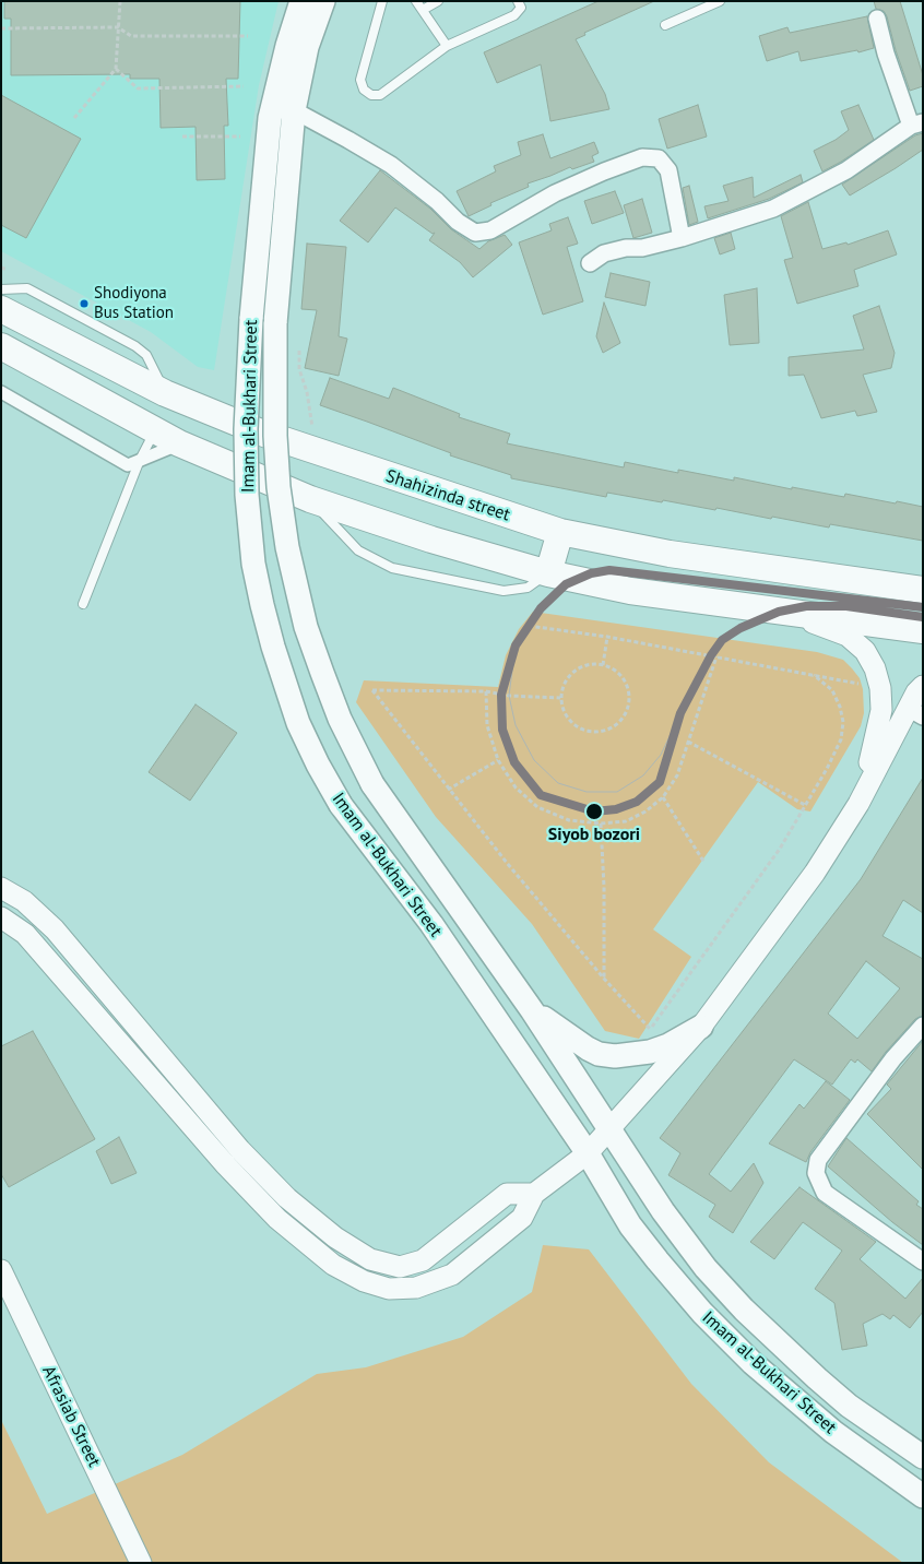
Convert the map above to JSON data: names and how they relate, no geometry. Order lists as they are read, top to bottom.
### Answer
{
  "streets": {
    "main road": ["Imam al-Bukhari Street", "Shahizinda street"],
    "street": ["Afrasiab Street"]
  },
  "places": ["Shodiyona Bus Station", "Siyob bozori"]
}
